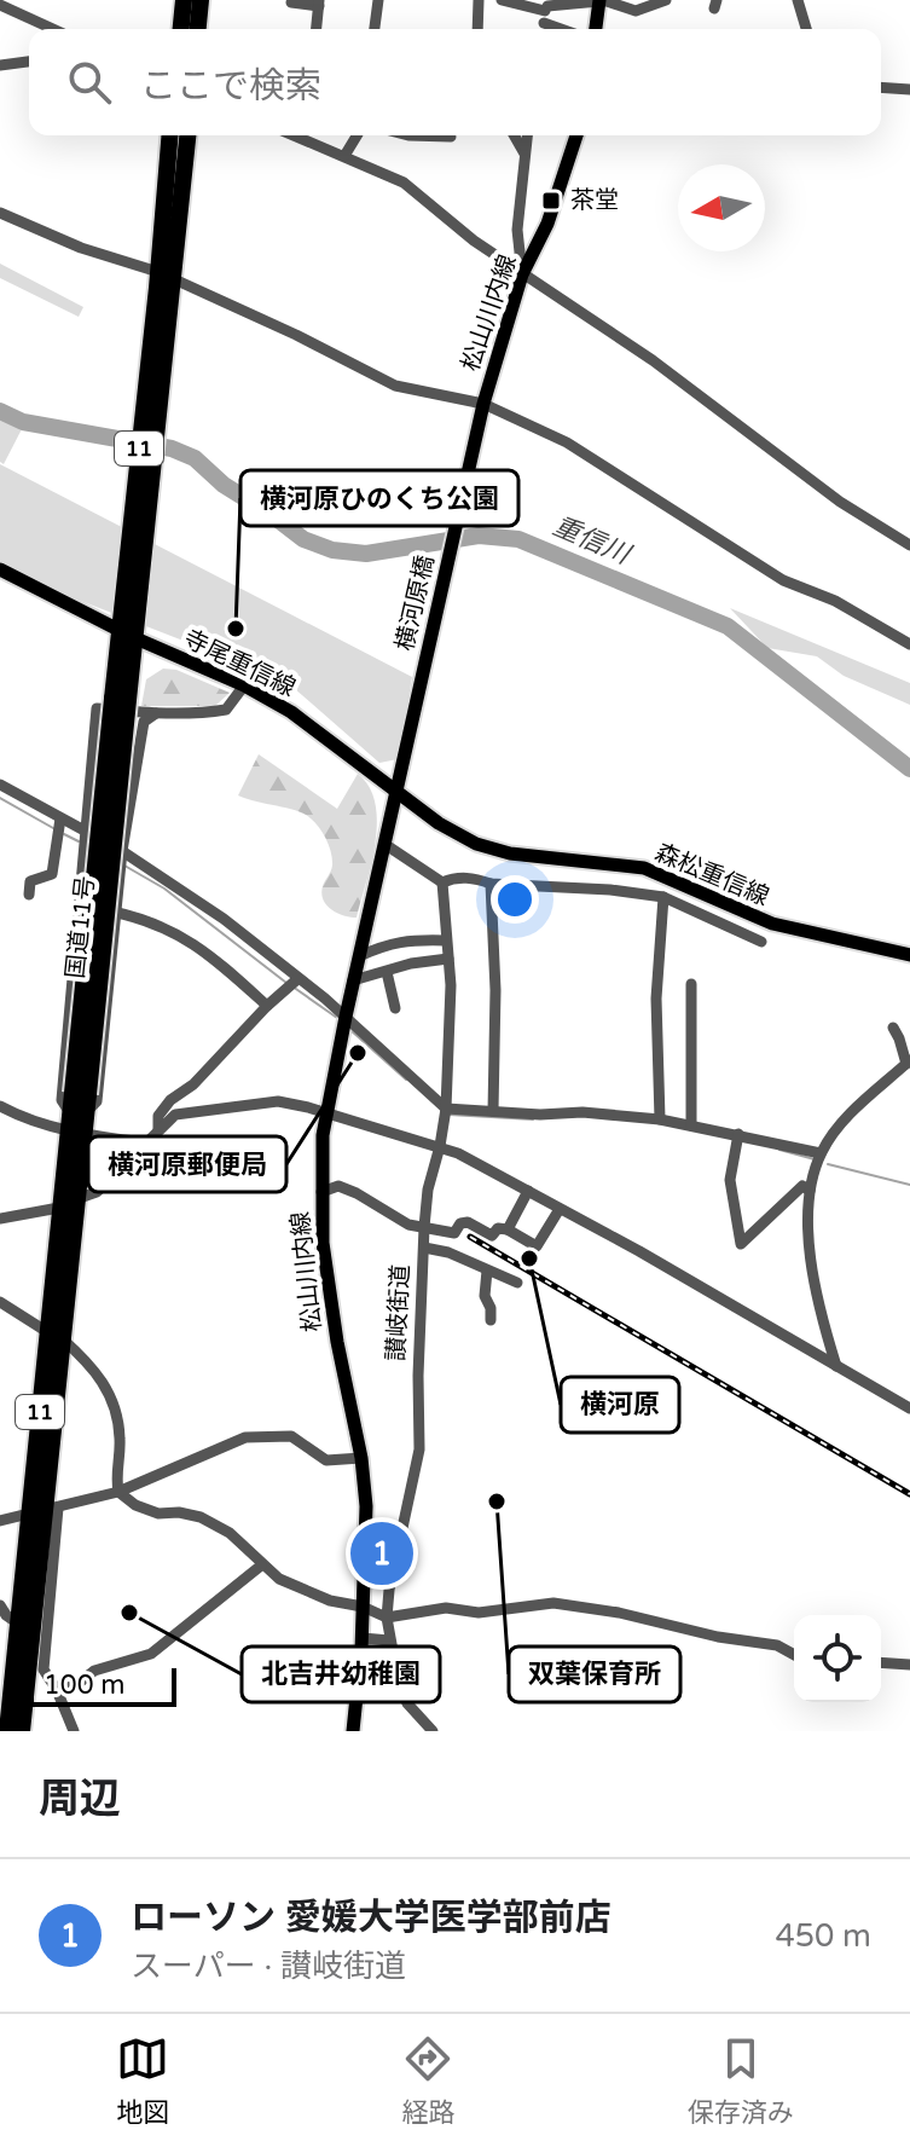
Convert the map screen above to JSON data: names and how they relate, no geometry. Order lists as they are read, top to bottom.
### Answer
{
  "streets": {
    "highway": ["11", "国道11号"],
    "main road": [
      "松山川内線",
      "横河原橋",
      "寺尾重信線",
      "森松重信線"
    ],
    "street": ["讃岐街道"]
  },
  "crossings": [
    ["松山川内線", "横河原橋"],
    ["松山川内線", "寺尾重信線"],
    ["松山川内線", "森松重信線"],
    ["寺尾重信線", "森松重信線"],
    ["寺尾重信線", "国道11号"]
  ],
  "water": ["重信川"],
  "places": {
    "transit": ["茶堂"],
    "other": [
      "横河原ひのくち公園",
      "横河原郵便局",
      "横河原",
      "双葉保育所",
      "北吉井幼稚園"
    ]
  },
  "scale_bar": "100 m",
  "north": "left",
  "page": {
    "search": "ここで検索",
    "pins": "1",
    "scale": "100 m",
    "heading": "周辺",
    "list": [
      {
        "mark": "1",
        "name": "ローソン 愛媛大学医学部前店",
        "note": "スーパー · 讃岐街道",
        "value": "450 m"
      }
    ],
    "nav": ["地図", "経路", "保存済み"]
  }
}
